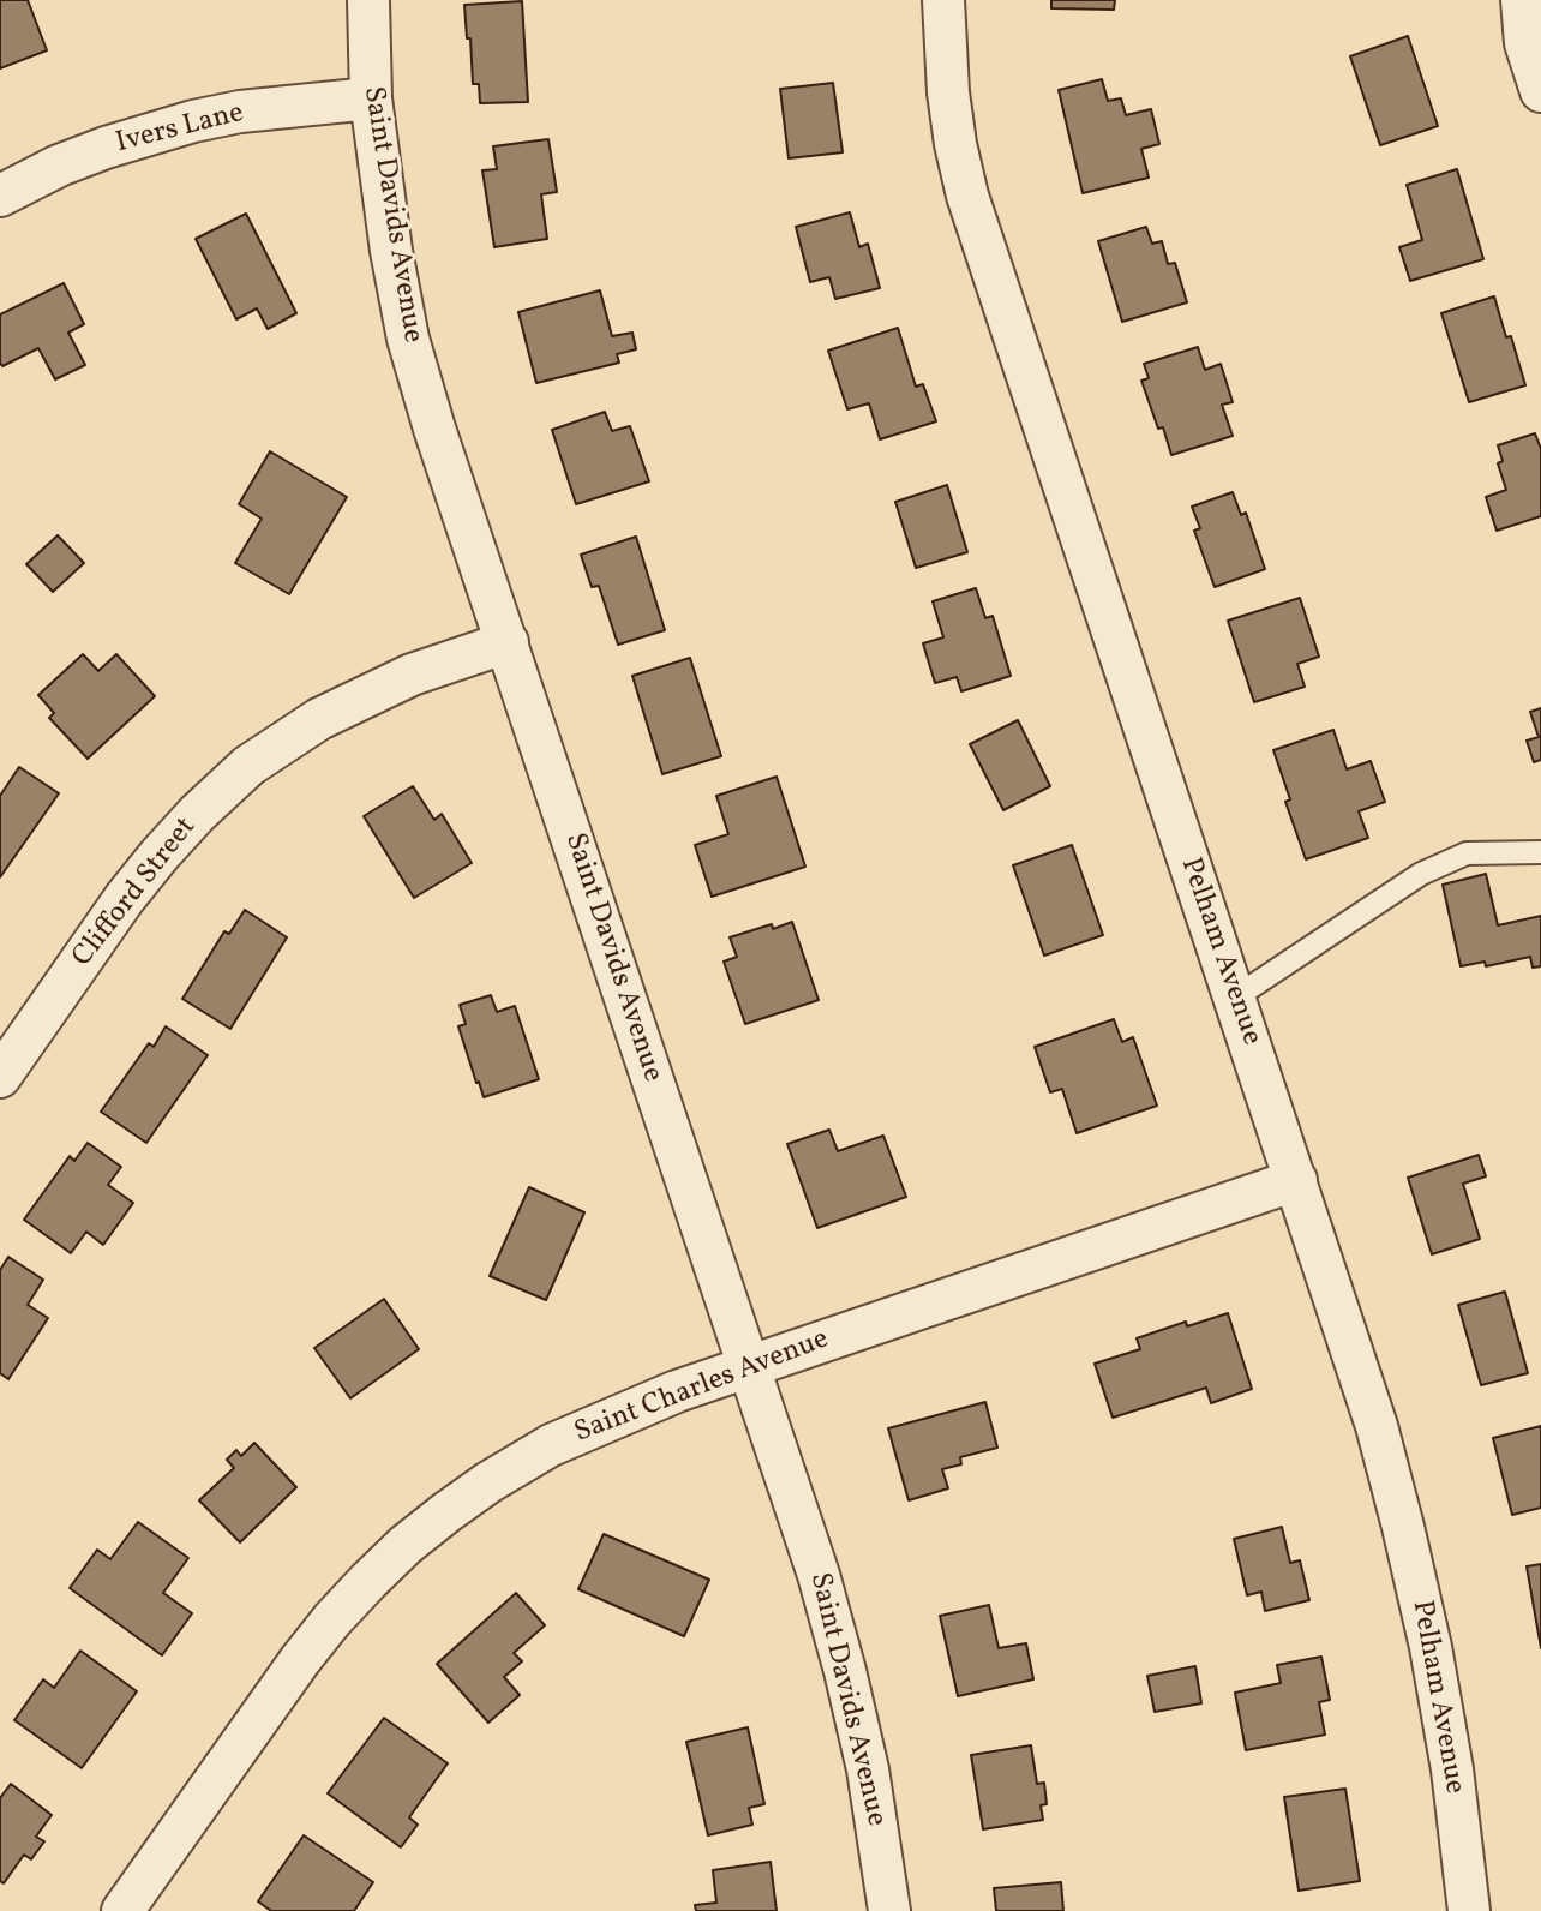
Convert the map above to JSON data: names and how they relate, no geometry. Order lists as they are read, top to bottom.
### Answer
{
  "streets": {
    "street": [
      "Ivers Lane",
      "Saint Davids Avenue",
      "Clifford Street",
      "Pelham Avenue",
      "Saint Charles Avenue"
    ]
  },
  "crossings": [
    ["Ivers Lane", "Saint Davids Avenue"],
    ["Saint Davids Avenue", "Clifford Street"],
    ["Saint Davids Avenue", "Saint Charles Avenue"],
    ["Pelham Avenue", "Saint Charles Avenue"]
  ]
}
